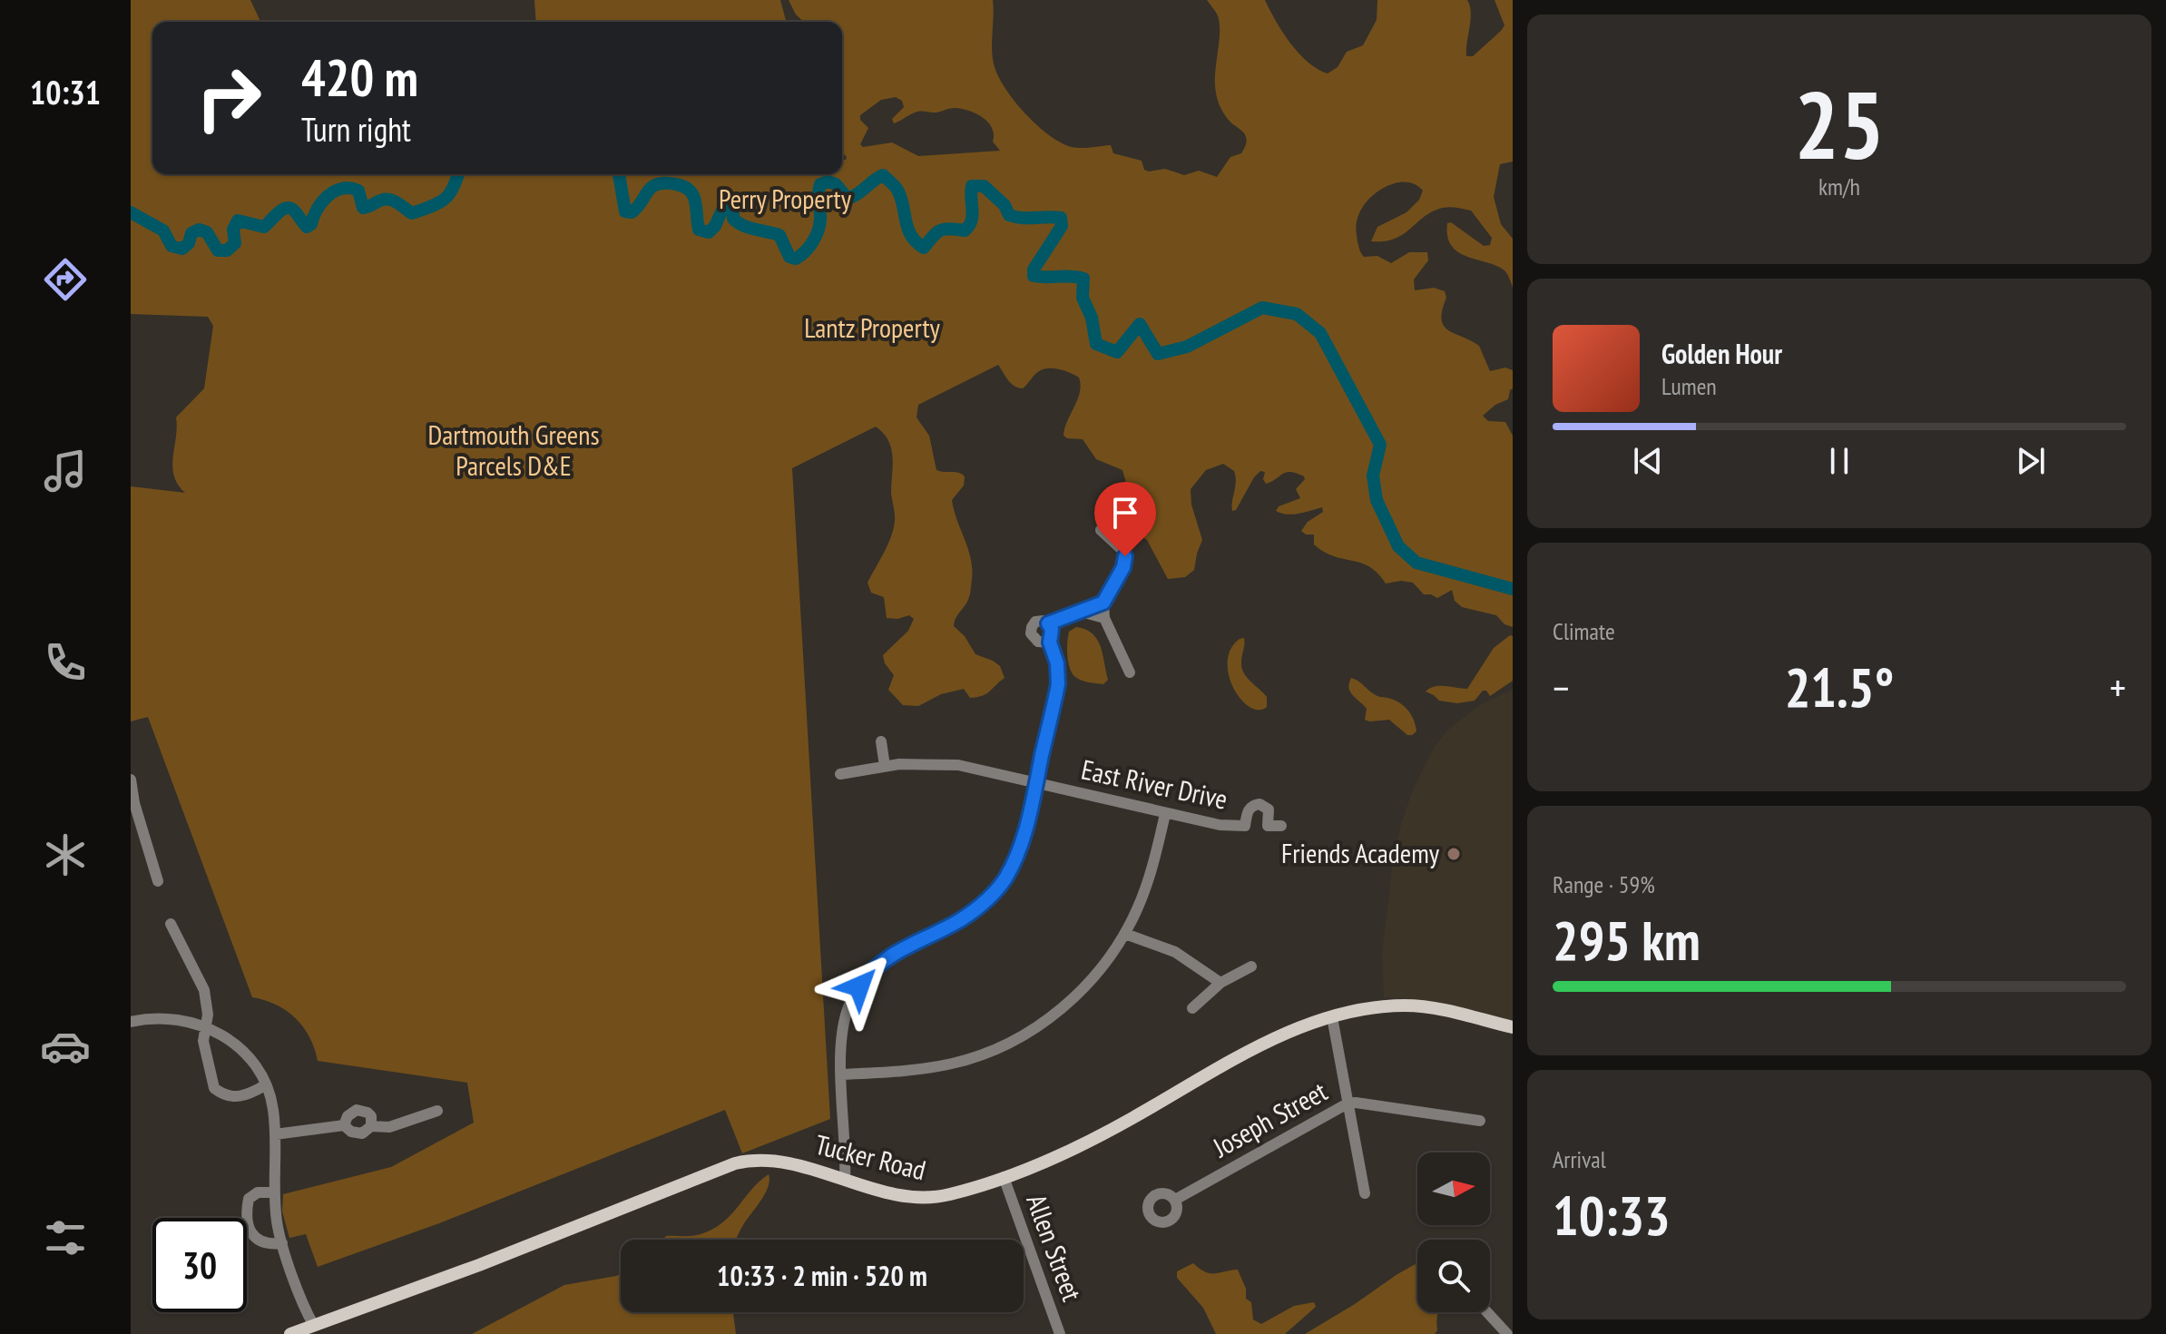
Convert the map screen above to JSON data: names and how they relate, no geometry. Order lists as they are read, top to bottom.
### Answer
{
  "streets": {
    "main road": ["Tucker Road"],
    "street": ["East River Drive", "Joseph Street", "Allen Street"]
  },
  "crossings": [
    ["Tucker Road", "Allen Street"]
  ],
  "parks": ["Perry Property", "Lantz Property", "Dartmouth Greens Parcels D&E"],
  "places": ["Friends Academy"],
  "north": "right",
  "page": {
    "tabs": "10:31",
    "tile": [
      ["25", "km/h"],
      "Climate",
      ["Range · 59%", "295 km"],
      ["Arrival", "10:33"]
    ],
    "turn": ["420 m", "Turn right"],
    "song": ["Golden Hour", "Lumen"],
    "heat": ["−", "21.5°", "+"],
    "limit": "30",
    "trip": "10:33 · 2 min · 520 m"
  }
}
